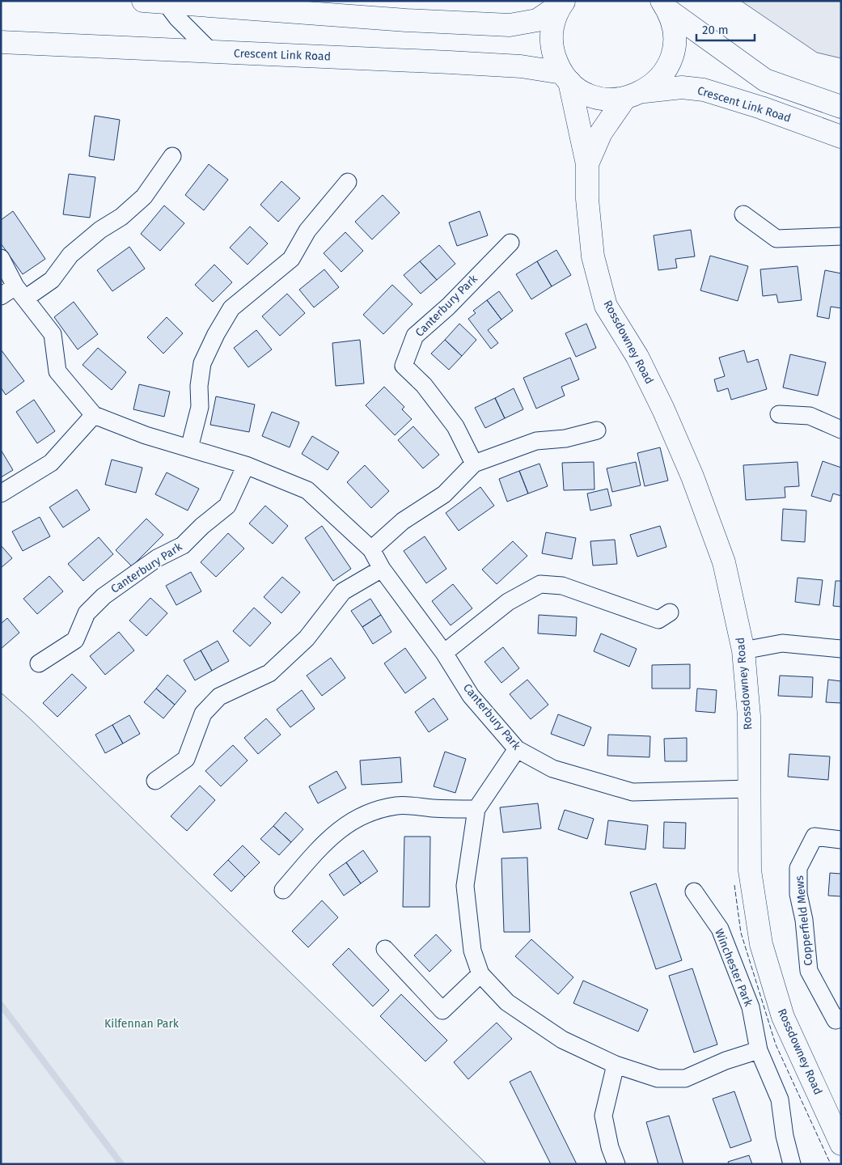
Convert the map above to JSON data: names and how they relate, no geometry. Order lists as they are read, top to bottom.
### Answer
{
  "streets": {
    "main road": ["Crescent Link Road", "Rossdowney Road"],
    "street": ["Canterbury Park", "Copperfield Mews", "Winchester Park"]
  },
  "crossings": [
    ["Crescent Link Road", "Rossdowney Road"],
    ["Canterbury Park", "Rossdowney Road"]
  ],
  "parks": ["Kilfennan Park"],
  "scale_bar": "20 m"
}
